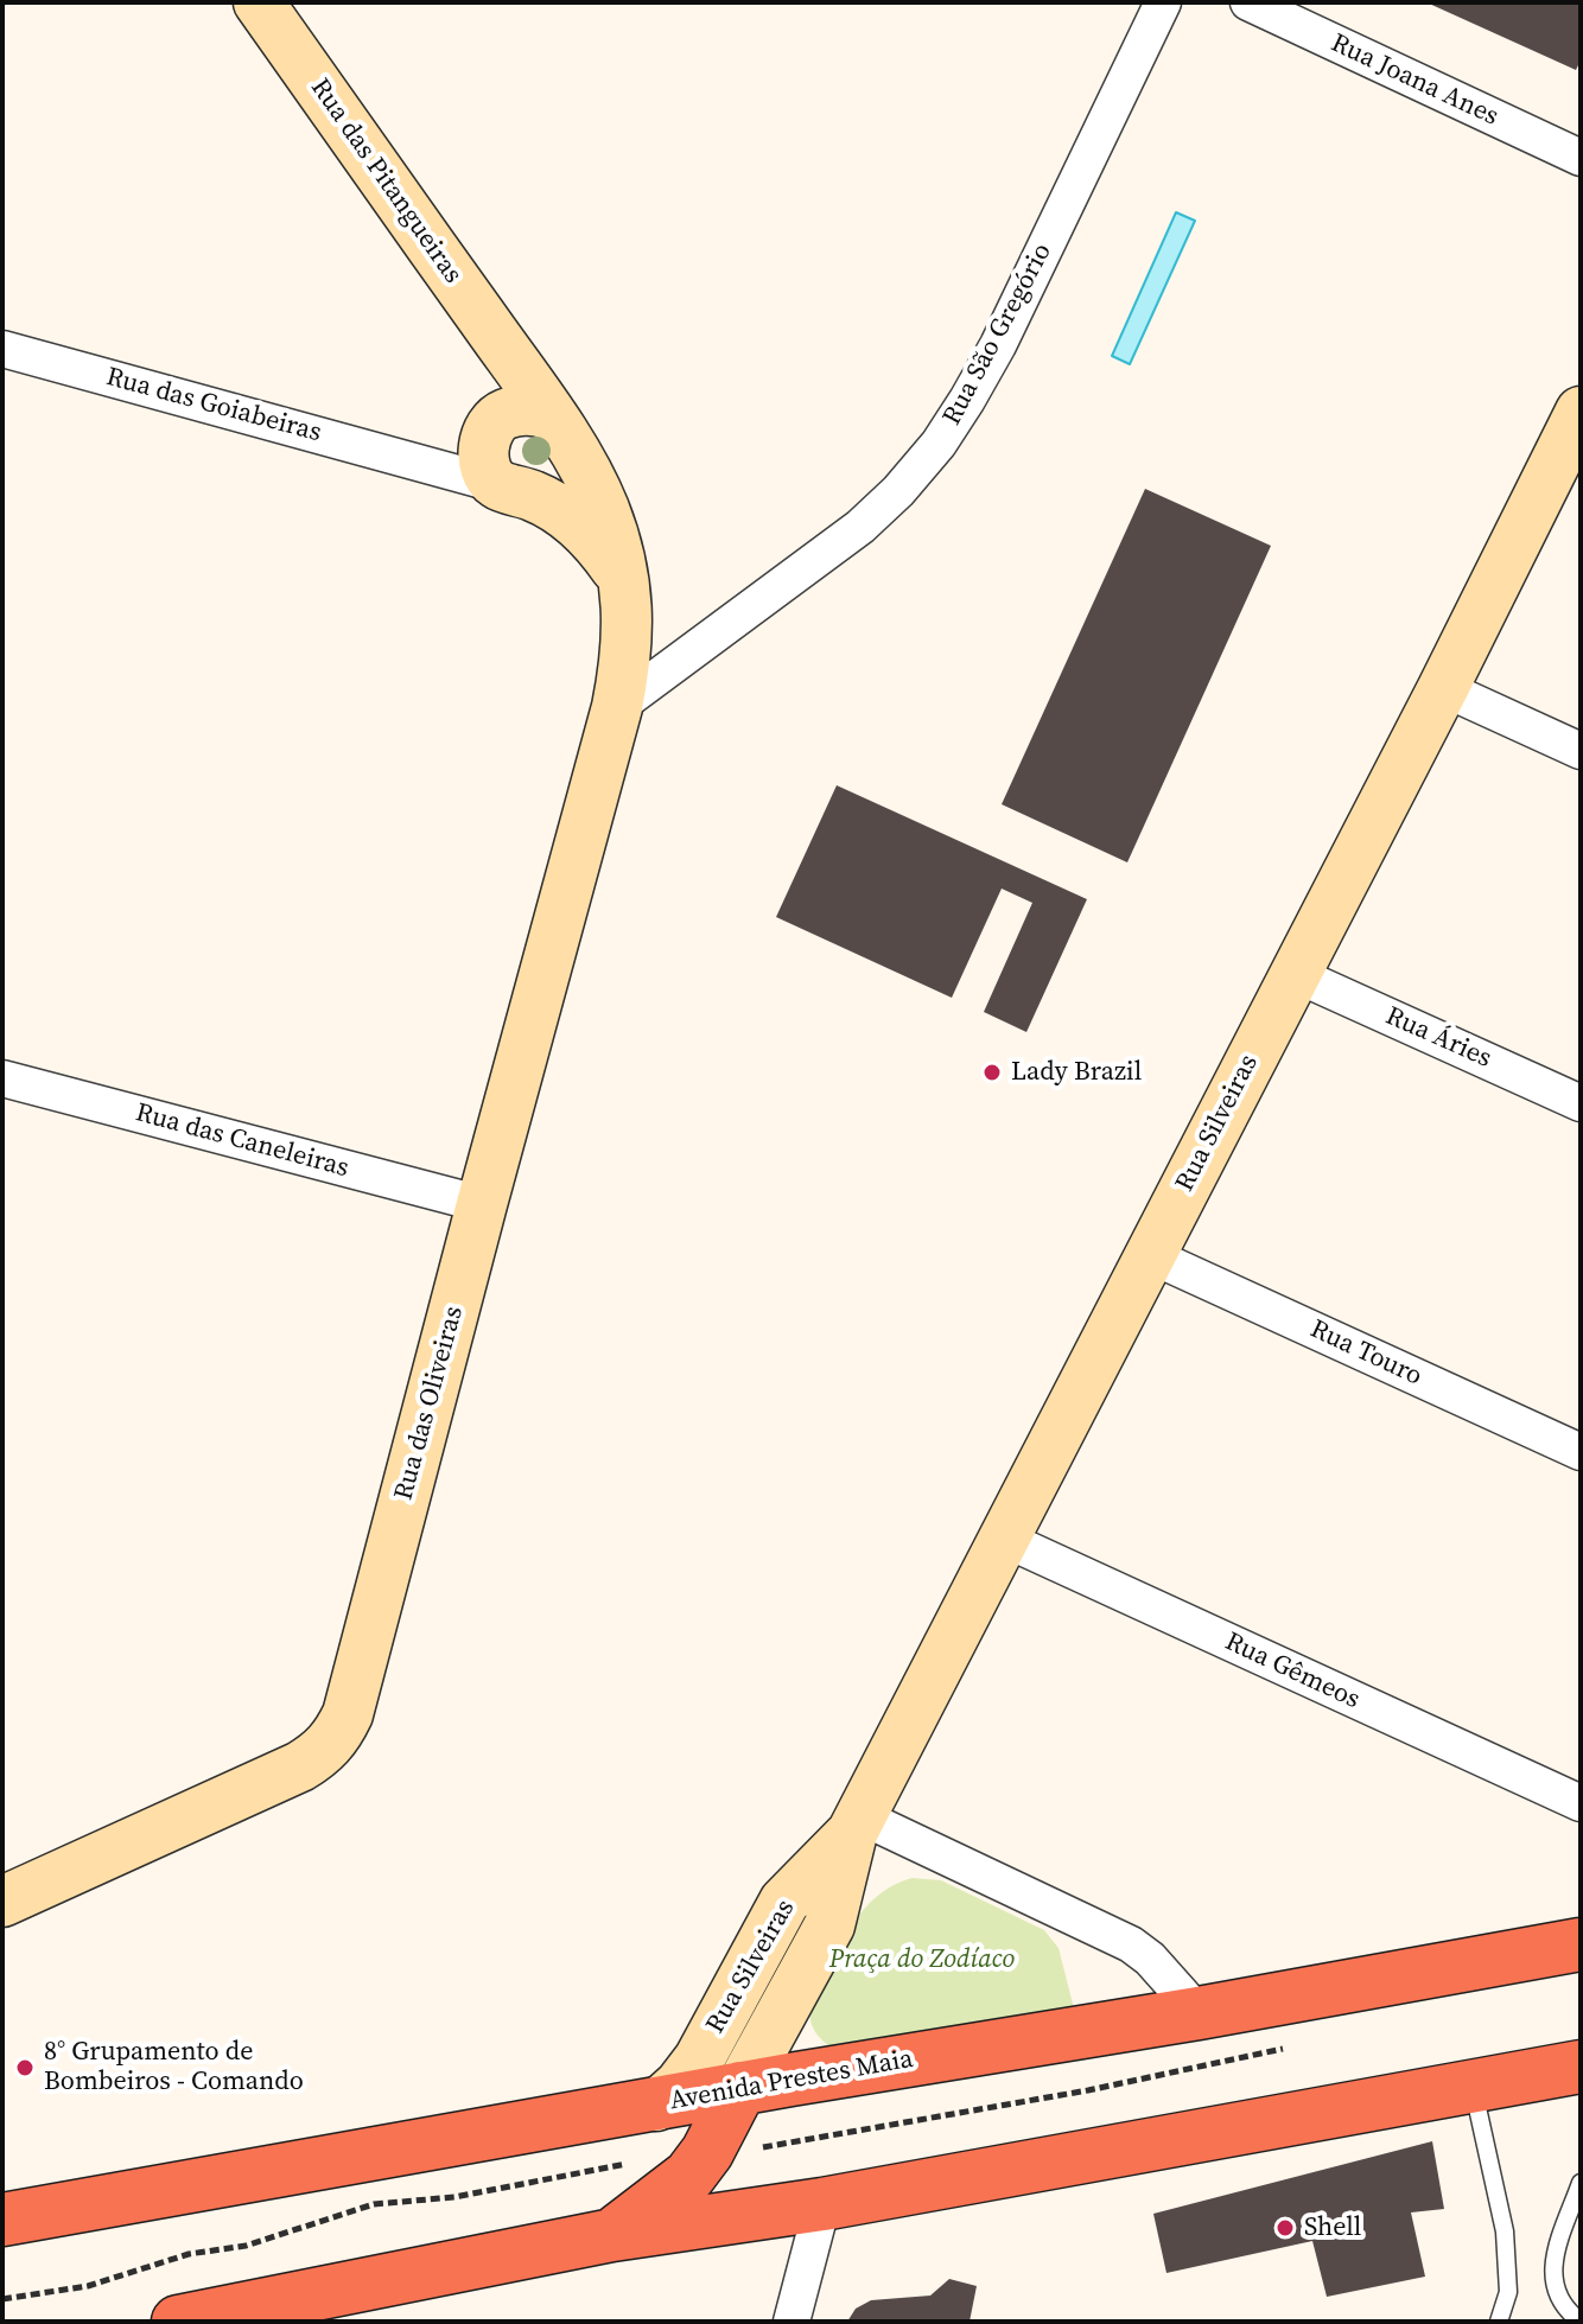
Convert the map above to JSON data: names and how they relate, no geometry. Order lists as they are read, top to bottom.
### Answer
{
  "streets": {
    "highway": ["Avenida Prestes Maia"],
    "street": [
      "Rua Joana Anes",
      "Rua das Pitangueiras",
      "Rua São Gregório",
      "Rua das Goiabeiras",
      "Rua Áries",
      "Rua Silveiras",
      "Rua das Caneleiras",
      "Rua Touro",
      "Rua das Oliveiras",
      "Rua Gêmeos"
    ]
  },
  "crossings": [
    ["Rua das Pitangueiras", "Rua São Gregório"],
    ["Rua das Pitangueiras", "Rua das Goiabeiras"],
    ["Rua das Pitangueiras", "Rua das Oliveiras"],
    ["Rua São Gregório", "Rua das Oliveiras"],
    ["Rua Áries", "Rua Silveiras"],
    ["Rua Silveiras", "Rua Touro"],
    ["Rua Silveiras", "Rua Gêmeos"],
    ["Rua Silveiras", "Avenida Prestes Maia"],
    ["Rua das Caneleiras", "Rua das Oliveiras"]
  ],
  "parks": ["Praça do Zodíaco"],
  "places": ["Lady Brazil", "8° Grupamento de Bombeiros - Comando", "Shell"]
}
